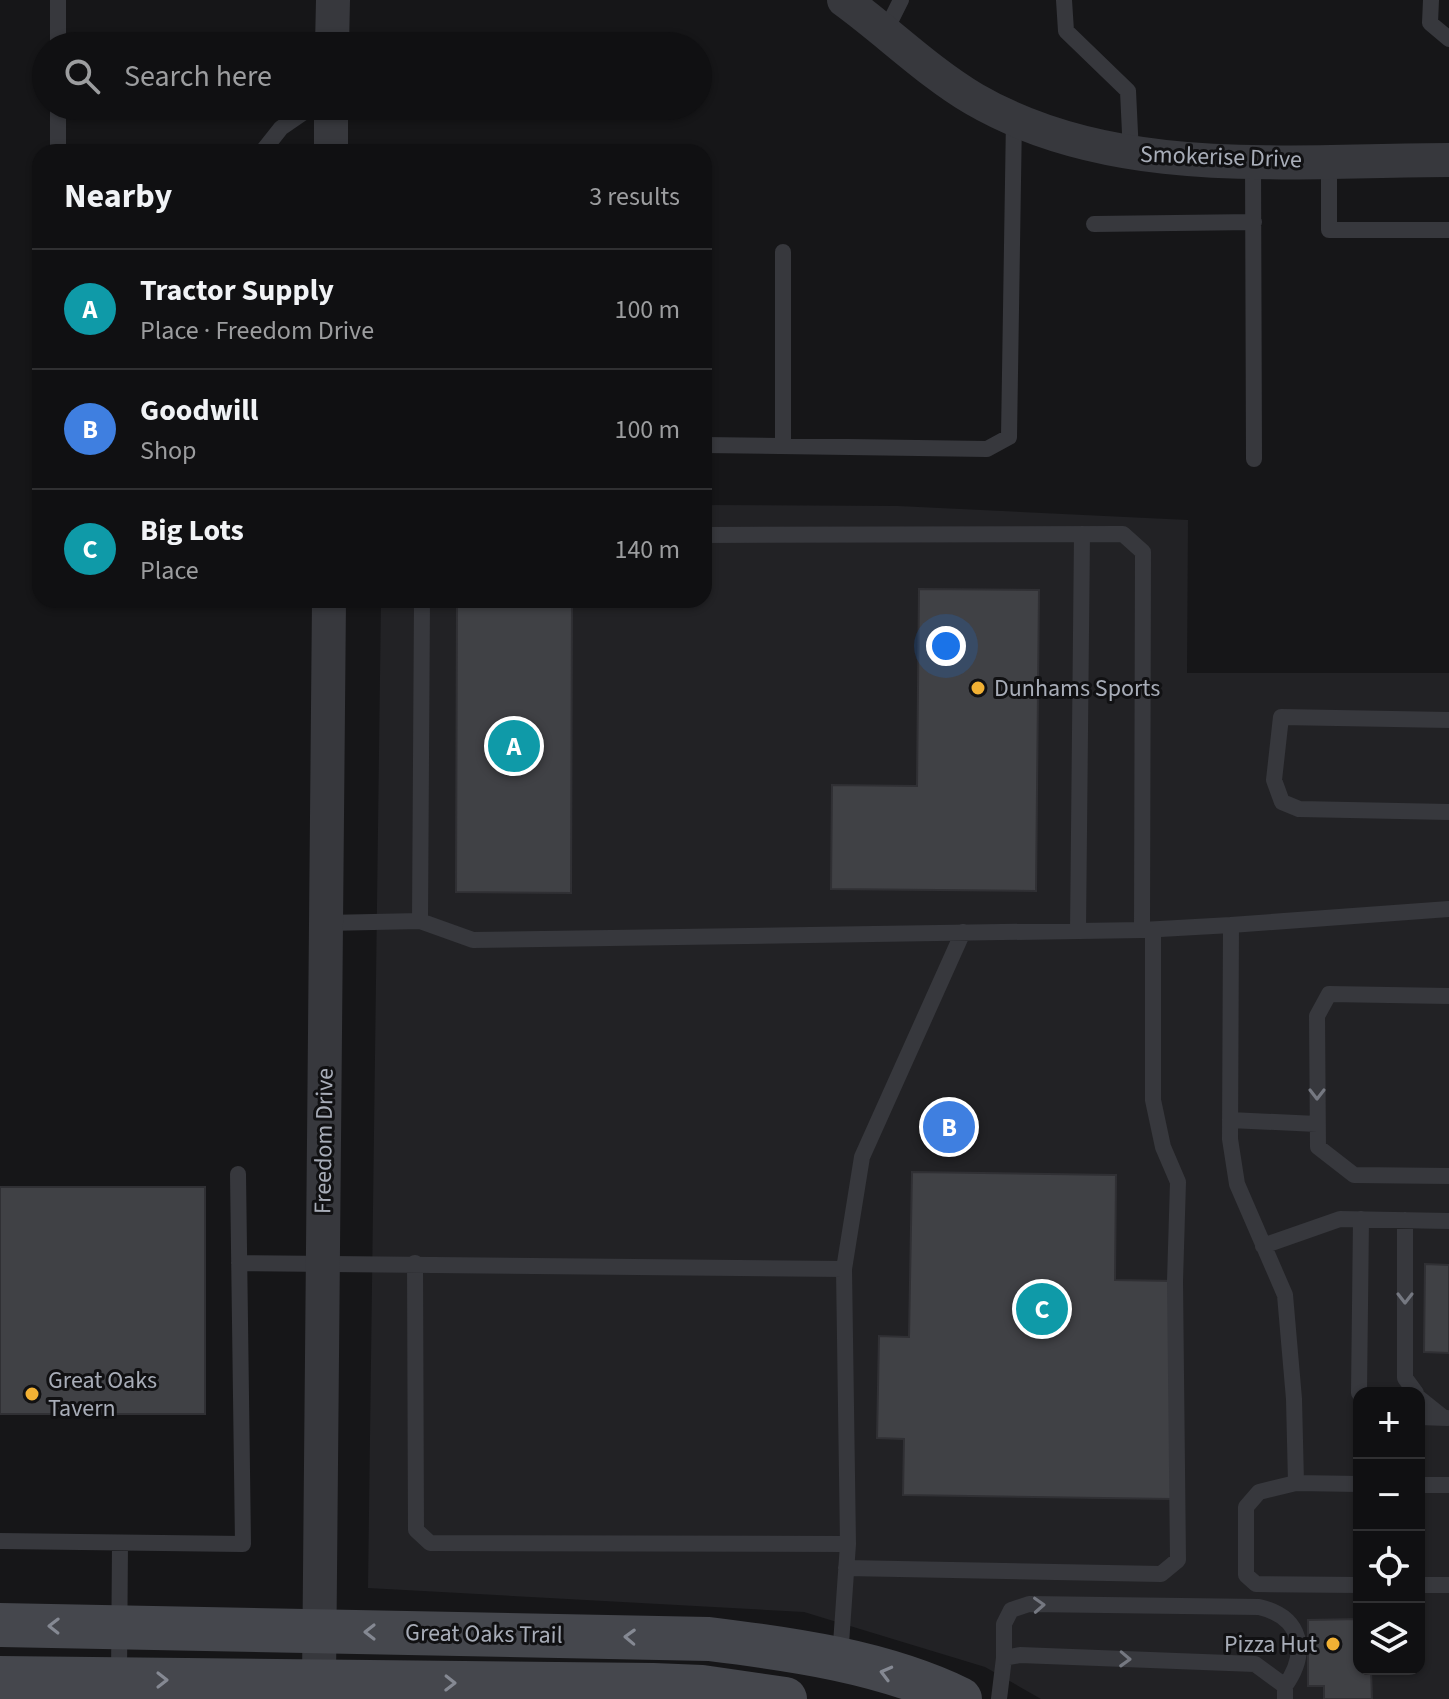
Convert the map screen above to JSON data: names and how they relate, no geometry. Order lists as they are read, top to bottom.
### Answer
{
  "streets": {
    "street": ["Smokerise Drive", "Freedom Drive", "Great Oaks Trail"]
  },
  "crossings": [
    ["Freedom Drive", "Great Oaks Trail"]
  ],
  "places": ["Dunhams Sports", "Great Oaks Tavern", "Pizza Hut"],
  "page": {
    "search": "Search here",
    "heading": ["Nearby", "3 results"],
    "list": [
      {
        "mark": "A",
        "name": "Tractor Supply",
        "note": "Place · Freedom Drive",
        "value": "100 m"
      },
      {
        "mark": "B",
        "name": "Goodwill",
        "note": "Shop",
        "value": "100 m"
      },
      {
        "mark": "C",
        "name": "Big Lots",
        "note": "Place",
        "value": "140 m"
      }
    ],
    "pins": ["A", "B", "C"],
    "map_buttons": ["+", "−"]
  }
}
